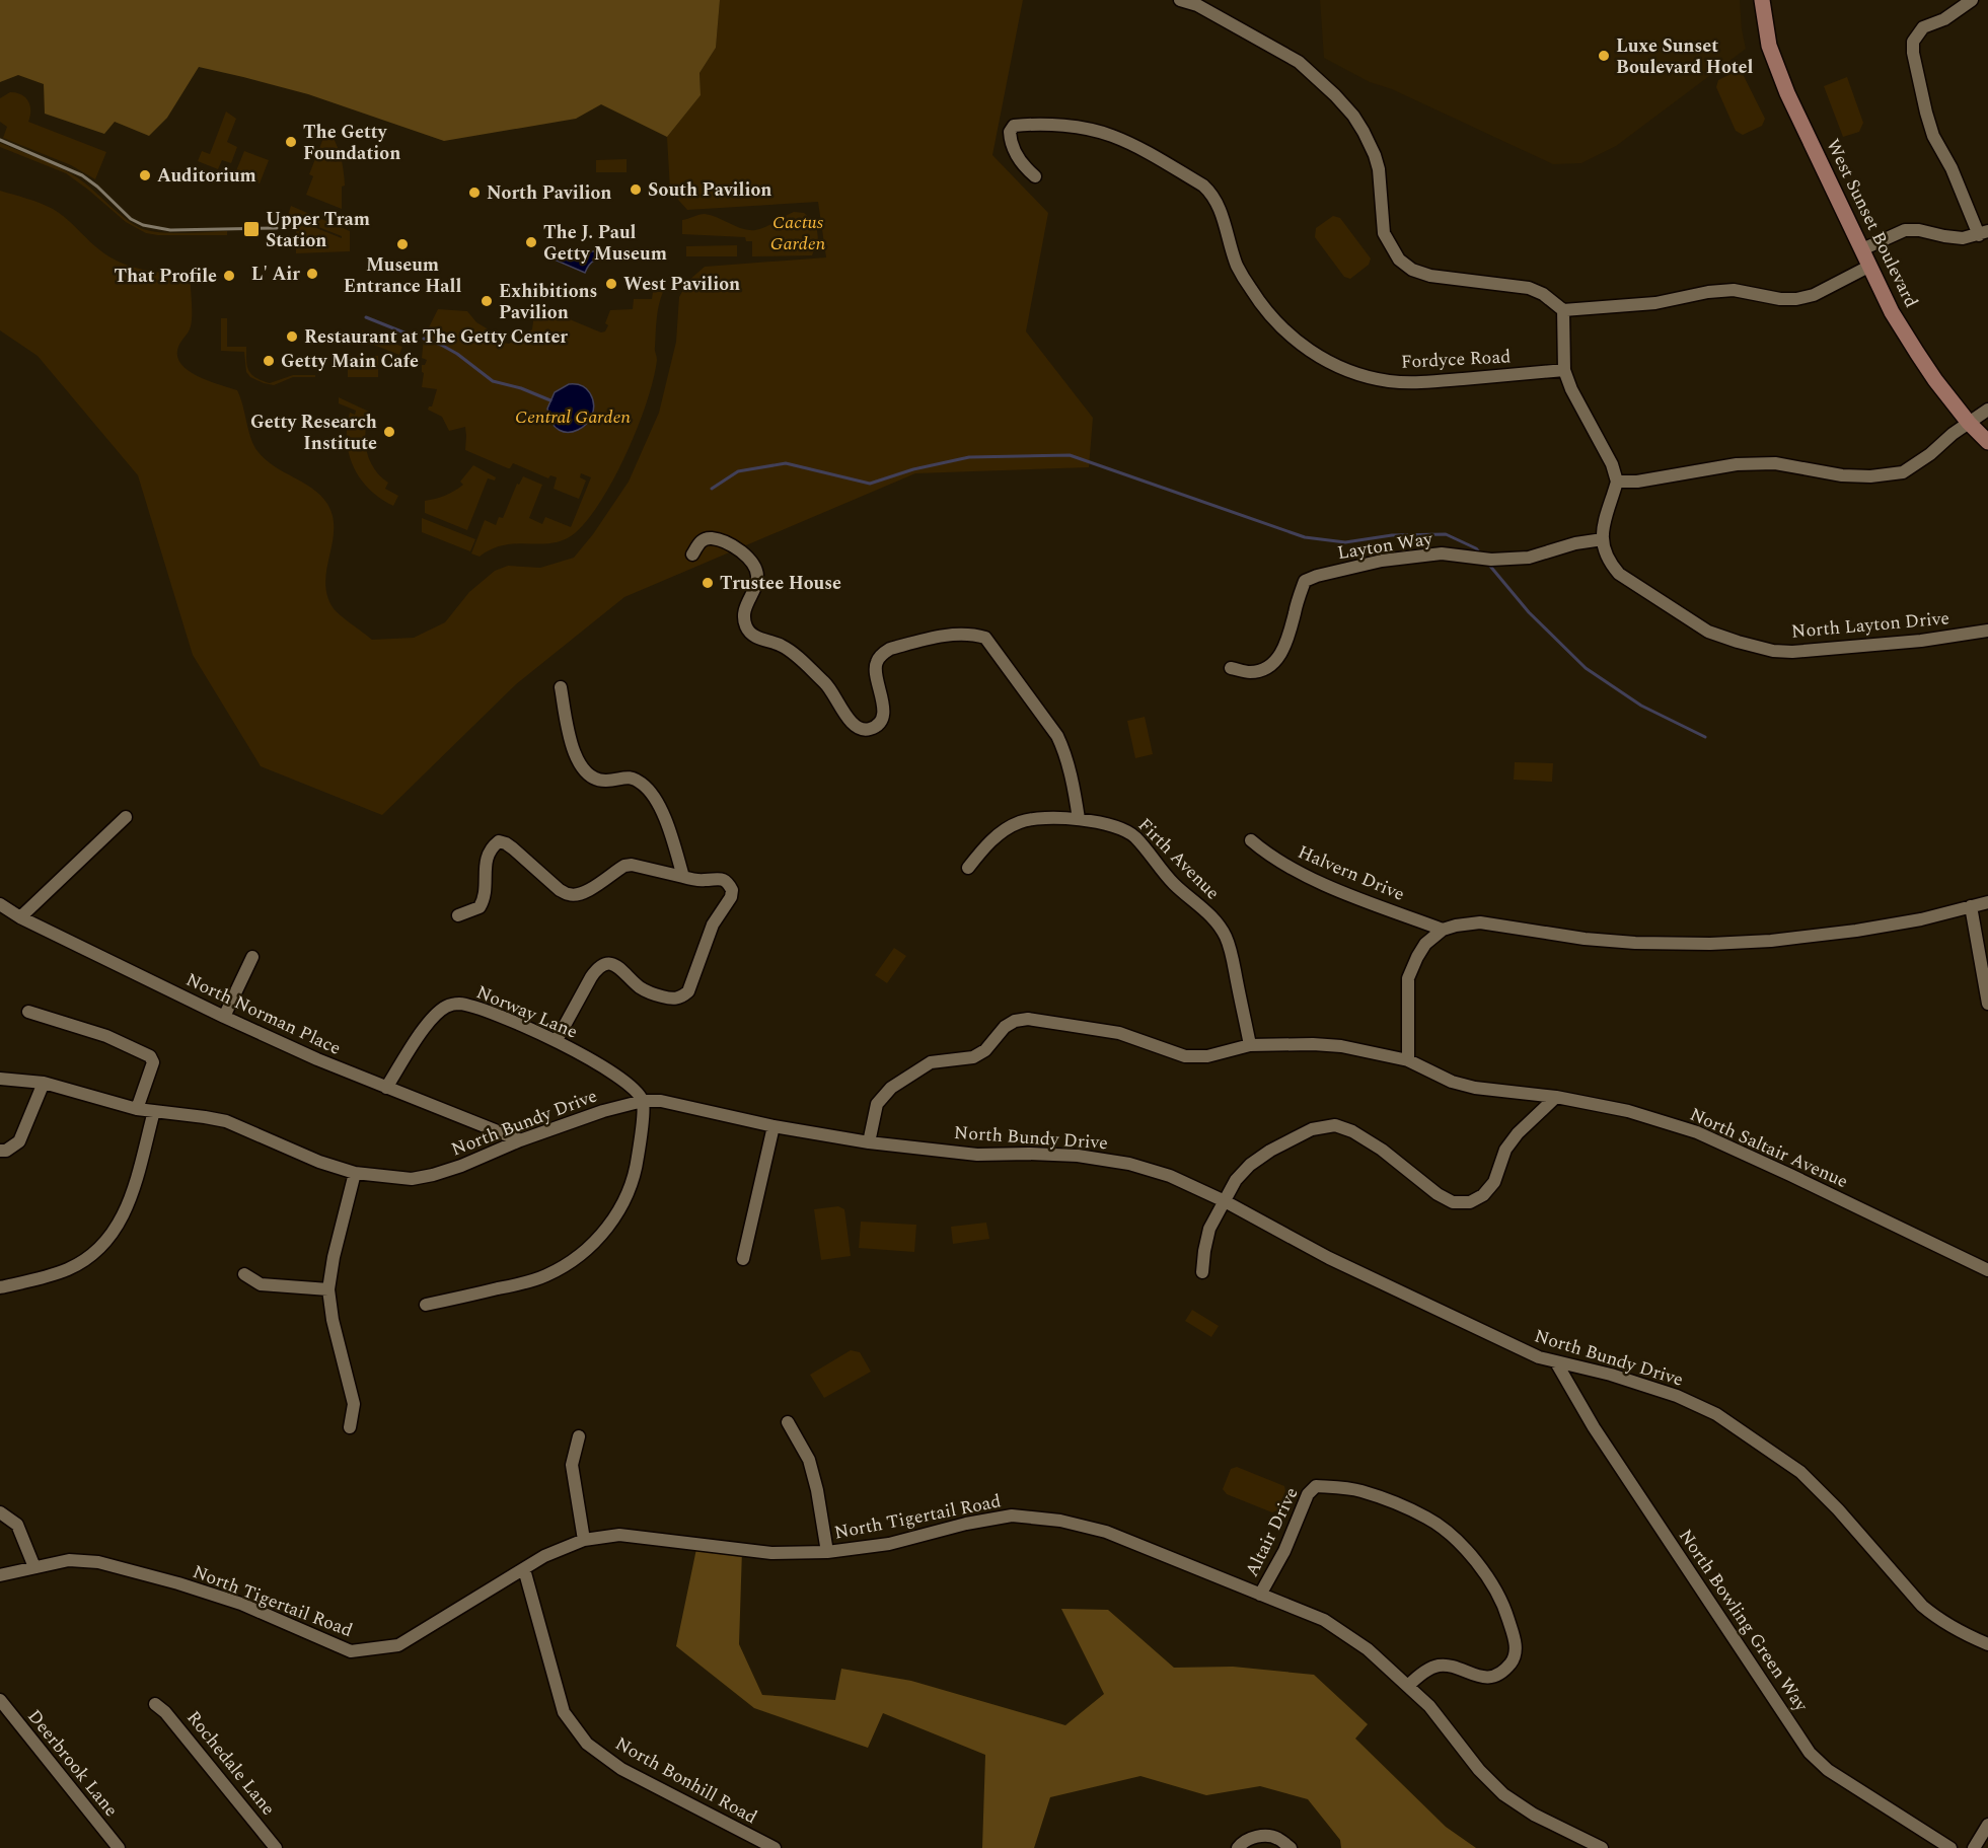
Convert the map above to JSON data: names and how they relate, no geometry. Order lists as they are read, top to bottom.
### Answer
{
  "streets": {
    "main road": ["West Sunset Boulevard"],
    "street": [
      "Fordyce Road",
      "Layton Way",
      "North Layton Drive",
      "Firth Avenue",
      "Halvern Drive",
      "Norway Lane",
      "North Norman Place",
      "North Bundy Drive",
      "North Saltair Avenue",
      "North Tigertail Road",
      "Altair Drive",
      "North Bowling Green Way",
      "Deerbrook Lane",
      "Rochedale Lane",
      "North Bonhill Road"
    ]
  },
  "crossings": [
    ["Layton Way", "North Layton Drive"],
    ["Firth Avenue", "North Saltair Avenue"],
    ["Norway Lane", "North Norman Place"],
    ["Norway Lane", "North Bundy Drive"],
    ["North Norman Place", "North Bundy Drive"],
    ["North Bundy Drive", "North Saltair Avenue"],
    ["North Bundy Drive", "North Bowling Green Way"],
    ["North Tigertail Road", "Altair Drive"],
    ["North Tigertail Road", "North Bonhill Road"]
  ],
  "parks": ["Cactus Garden", "Central Garden"],
  "places": {
    "other": [
      "Luxe Sunset Boulevard Hotel",
      "The Getty Foundation",
      "Auditorium",
      "South Pavilion",
      "North Pavilion",
      "The J. Paul Getty Museum",
      "Museum Entrance Hall",
      "L' Air",
      "That Profile",
      "West Pavilion",
      "Exhibitions Pavilion",
      "Restaurant at The Getty Center",
      "Getty Main Cafe",
      "Getty Research Institute",
      "Trustee House"
    ],
    "transit": ["Upper Tram Station"]
  }
}
